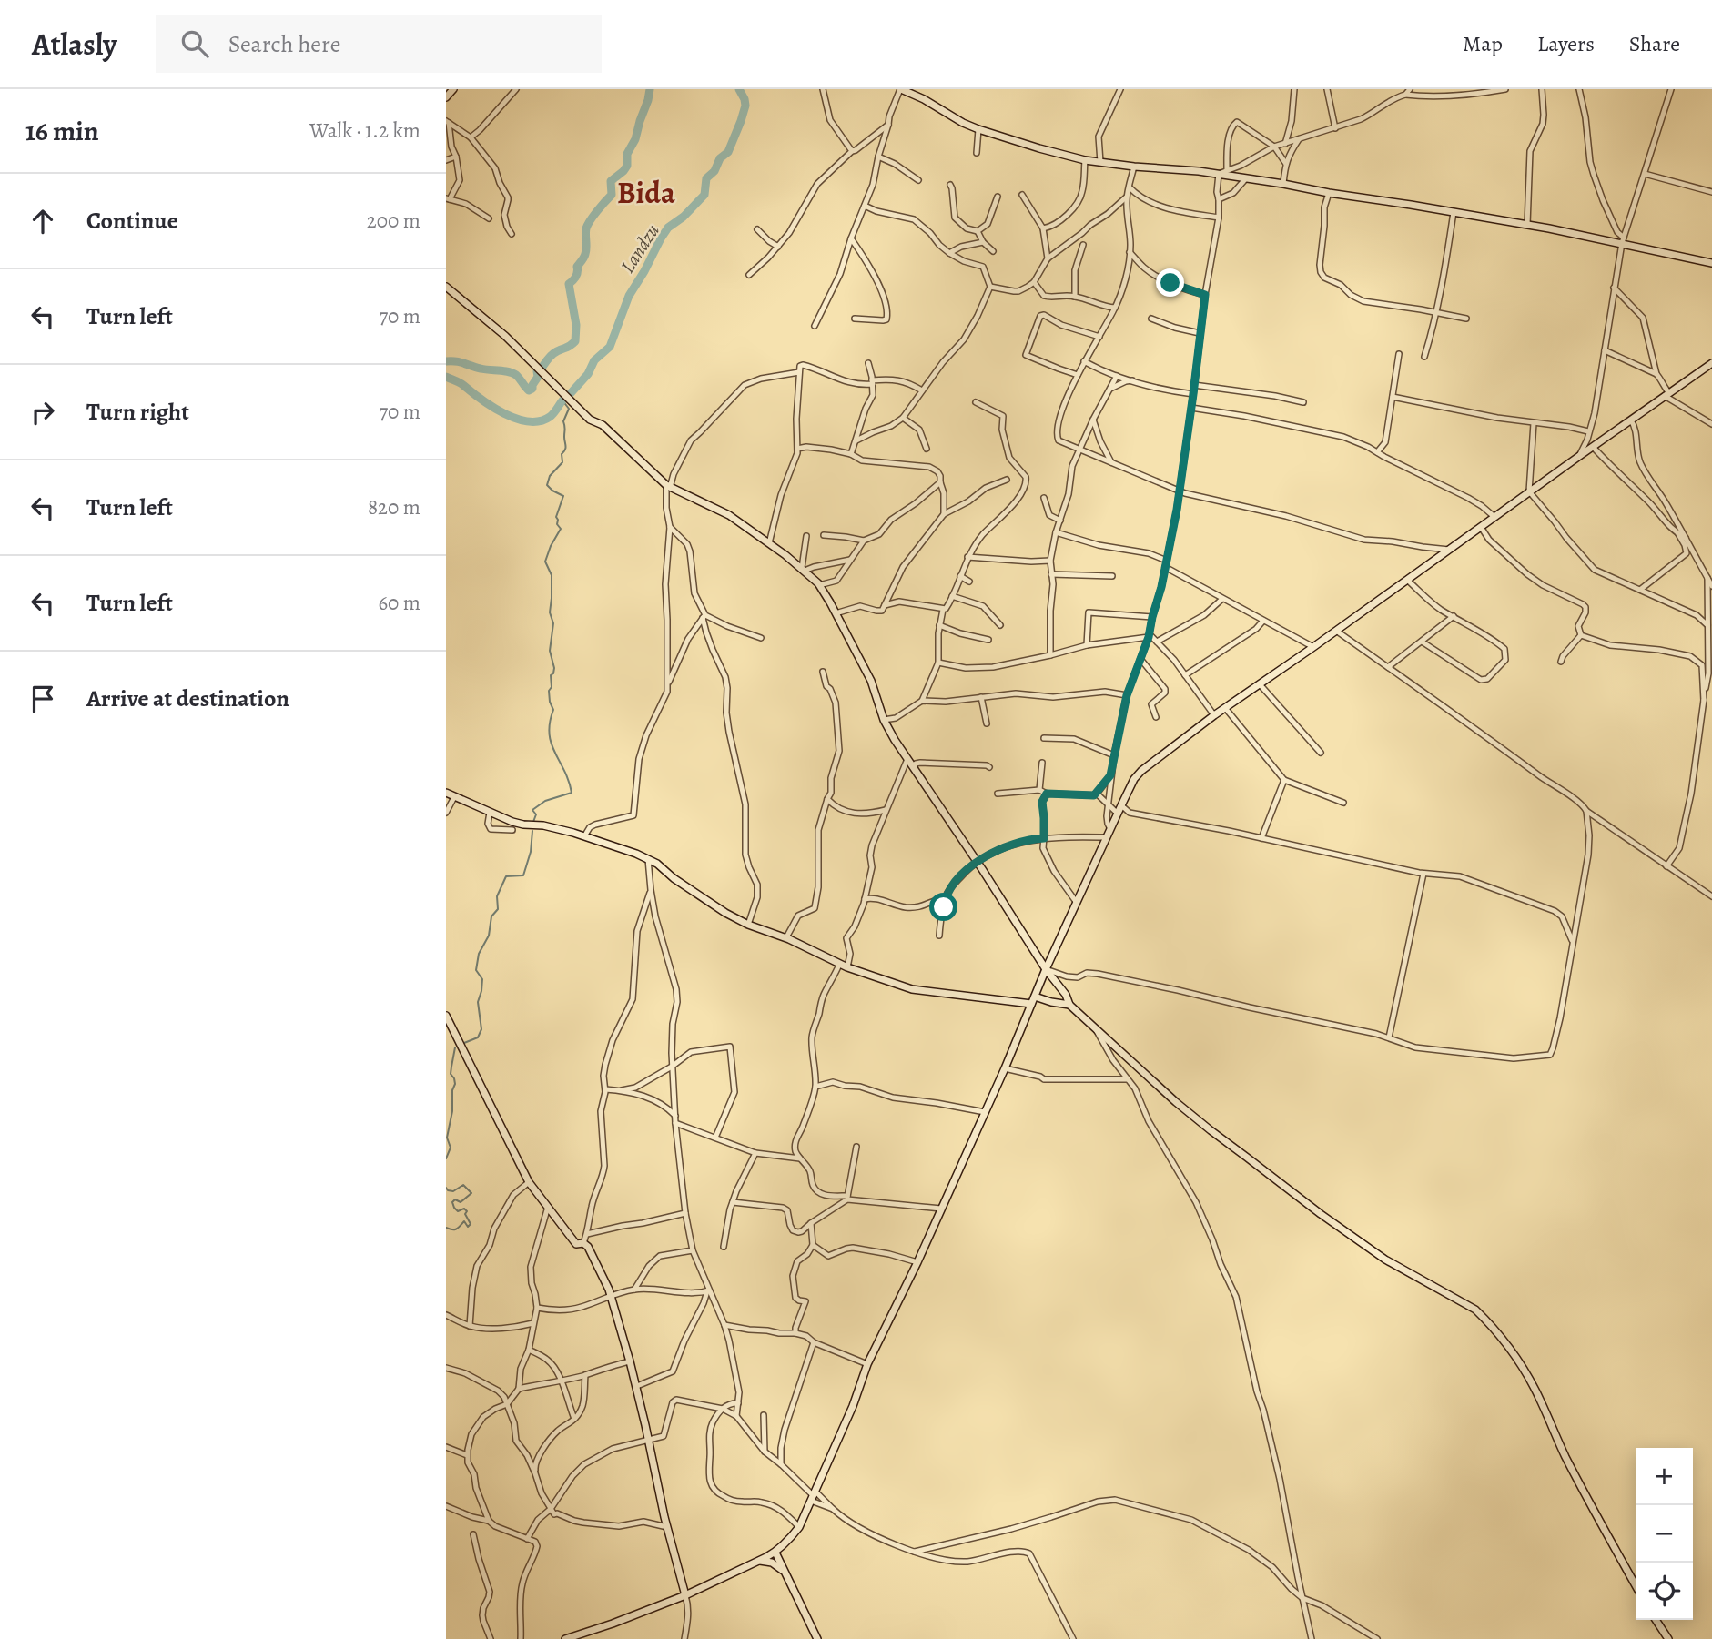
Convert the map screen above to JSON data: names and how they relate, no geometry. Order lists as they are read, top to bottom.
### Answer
{
  "districts": ["Bida"],
  "water": ["Landzu"],
  "page": {
    "header": "Atlasly",
    "search": "Search here",
    "nav": ["Map", "Layers", "Share"],
    "heading": ["16 min", "Walk · 1.2 km"],
    "list": [
      ["Continue", "200 m"],
      ["Turn left", "70 m"],
      ["Turn right", "70 m"],
      ["Turn left", "820 m"],
      ["Turn left", "60 m"],
      "Arrive at destination"
    ],
    "map_buttons": ["+", "−"]
  }
}
